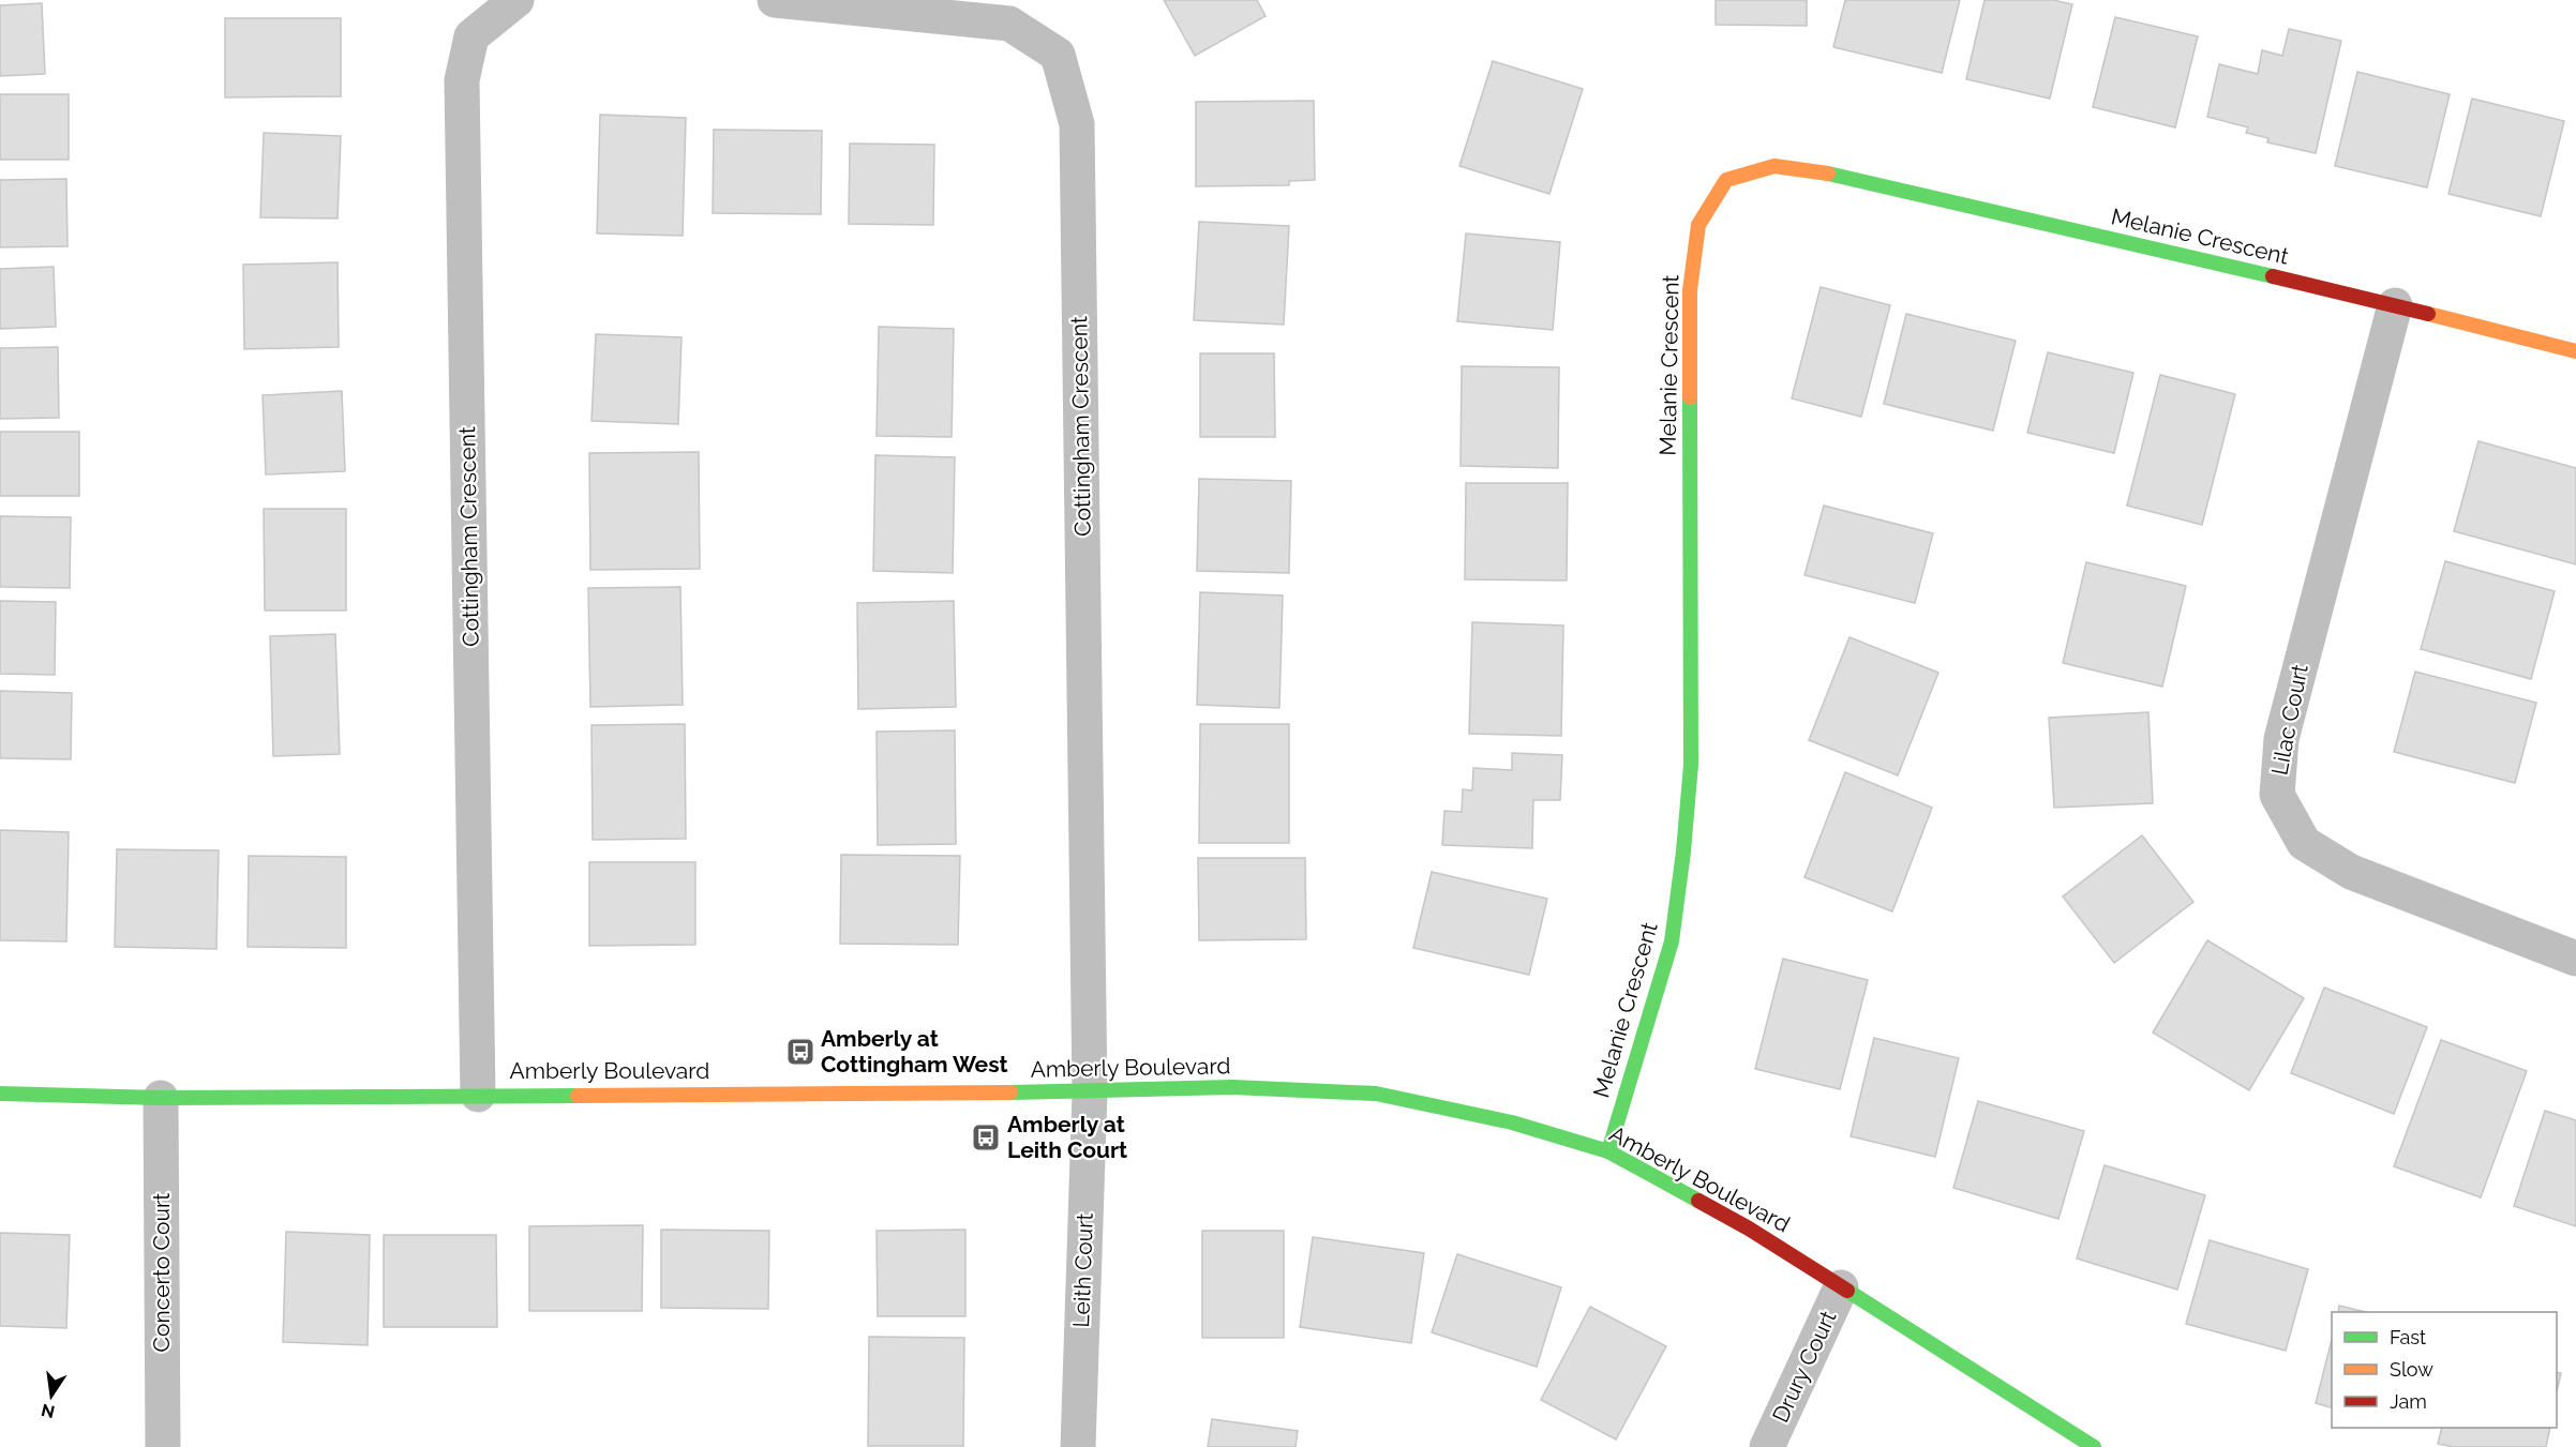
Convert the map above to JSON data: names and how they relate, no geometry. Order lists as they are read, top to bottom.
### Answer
{
  "streets": {
    "street": [
      "Melanie Crescent",
      "Cottingham Crescent",
      "Lilac Court",
      "Amberly Boulevard",
      "Leith Court",
      "Concerto Court",
      "Drury Court"
    ]
  },
  "crossings": [
    ["Melanie Crescent", "Lilac Court"],
    ["Melanie Crescent", "Amberly Boulevard"],
    ["Cottingham Crescent", "Amberly Boulevard"],
    ["Cottingham Crescent", "Leith Court"],
    ["Amberly Boulevard", "Leith Court"],
    ["Amberly Boulevard", "Concerto Court"],
    ["Amberly Boulevard", "Drury Court"]
  ],
  "places": {
    "bus stop": ["Amberly at Cottingham West", "Amberly at Leith Court"]
  },
  "legend": ["Fast", "Slow", "Jam"],
  "north": "bottom"
}
